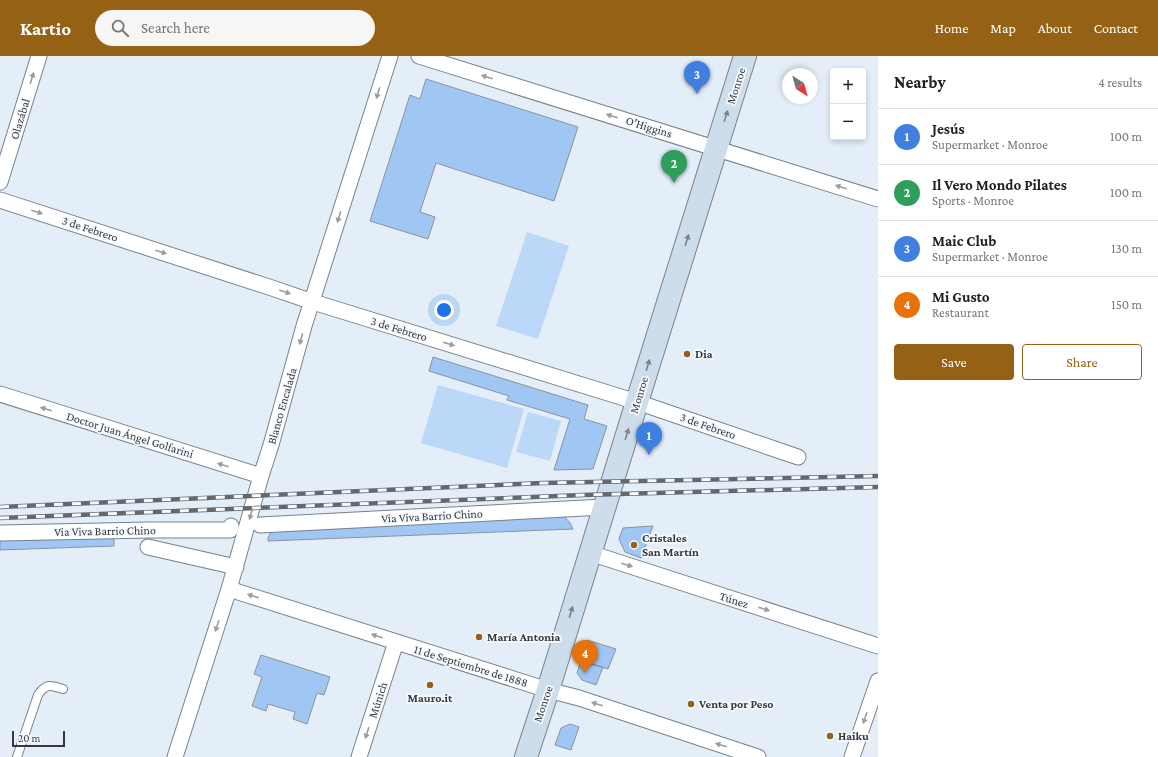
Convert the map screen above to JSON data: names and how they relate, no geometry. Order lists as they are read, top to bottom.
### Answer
{
  "streets": {
    "main road": ["Monroe"],
    "street": [
      "Olazábal",
      "O'Higgins",
      "3 de Febrero",
      "Blanco Encalada",
      "Doctor Juan Ángel Golfarini",
      "Via Viva Barrio Chino",
      "Túnez",
      "11 de Septiembre de 1888",
      "Múnich"
    ]
  },
  "crossings": [
    ["Monroe", "O'Higgins"],
    ["Monroe", "3 de Febrero"],
    ["Monroe", "Via Viva Barrio Chino"],
    ["Monroe", "Túnez"],
    ["Monroe", "11 de Septiembre de 1888"],
    ["3 de Febrero", "Blanco Encalada"],
    ["Blanco Encalada", "Doctor Juan Ángel Golfarini"],
    ["Blanco Encalada", "11 de Septiembre de 1888"],
    ["11 de Septiembre de 1888", "Múnich"]
  ],
  "one_way": [
    "Monroe",
    "Olazábal",
    "O'Higgins",
    "3 de Febrero",
    "Blanco Encalada",
    "Túnez",
    "11 de Septiembre de 1888",
    "Múnich"
  ],
  "places": [
    "Dia",
    "Cristales San Martín",
    "María Antonia",
    "Mauro.it",
    "Venta por Peso",
    "Haiku"
  ],
  "scale_bar": "20 m",
  "north": "bottom right",
  "page": {
    "header": "Kartio",
    "search": "Search here",
    "nav": [
      "Home",
      "Map",
      "About",
      "Contact"
    ],
    "heading": ["Nearby", "4 results"],
    "pins": [
      "3",
      "2",
      "1",
      "4"
    ],
    "map_buttons": ["+", "−"],
    "list": [
      {
        "mark": "1",
        "name": "Jesús",
        "note": "Supermarket · Monroe",
        "value": "100 m"
      },
      {
        "mark": "2",
        "name": "Il Vero Mondo Pilates",
        "note": "Sports · Monroe",
        "value": "100 m"
      },
      {
        "mark": "3",
        "name": "Maic Club",
        "note": "Supermarket · Monroe",
        "value": "130 m"
      },
      {
        "mark": "4",
        "name": "Mi Gusto",
        "note": "Restaurant",
        "value": "150 m"
      }
    ],
    "buttons": ["Save", "Share"],
    "scale": "20 m"
  }
}
